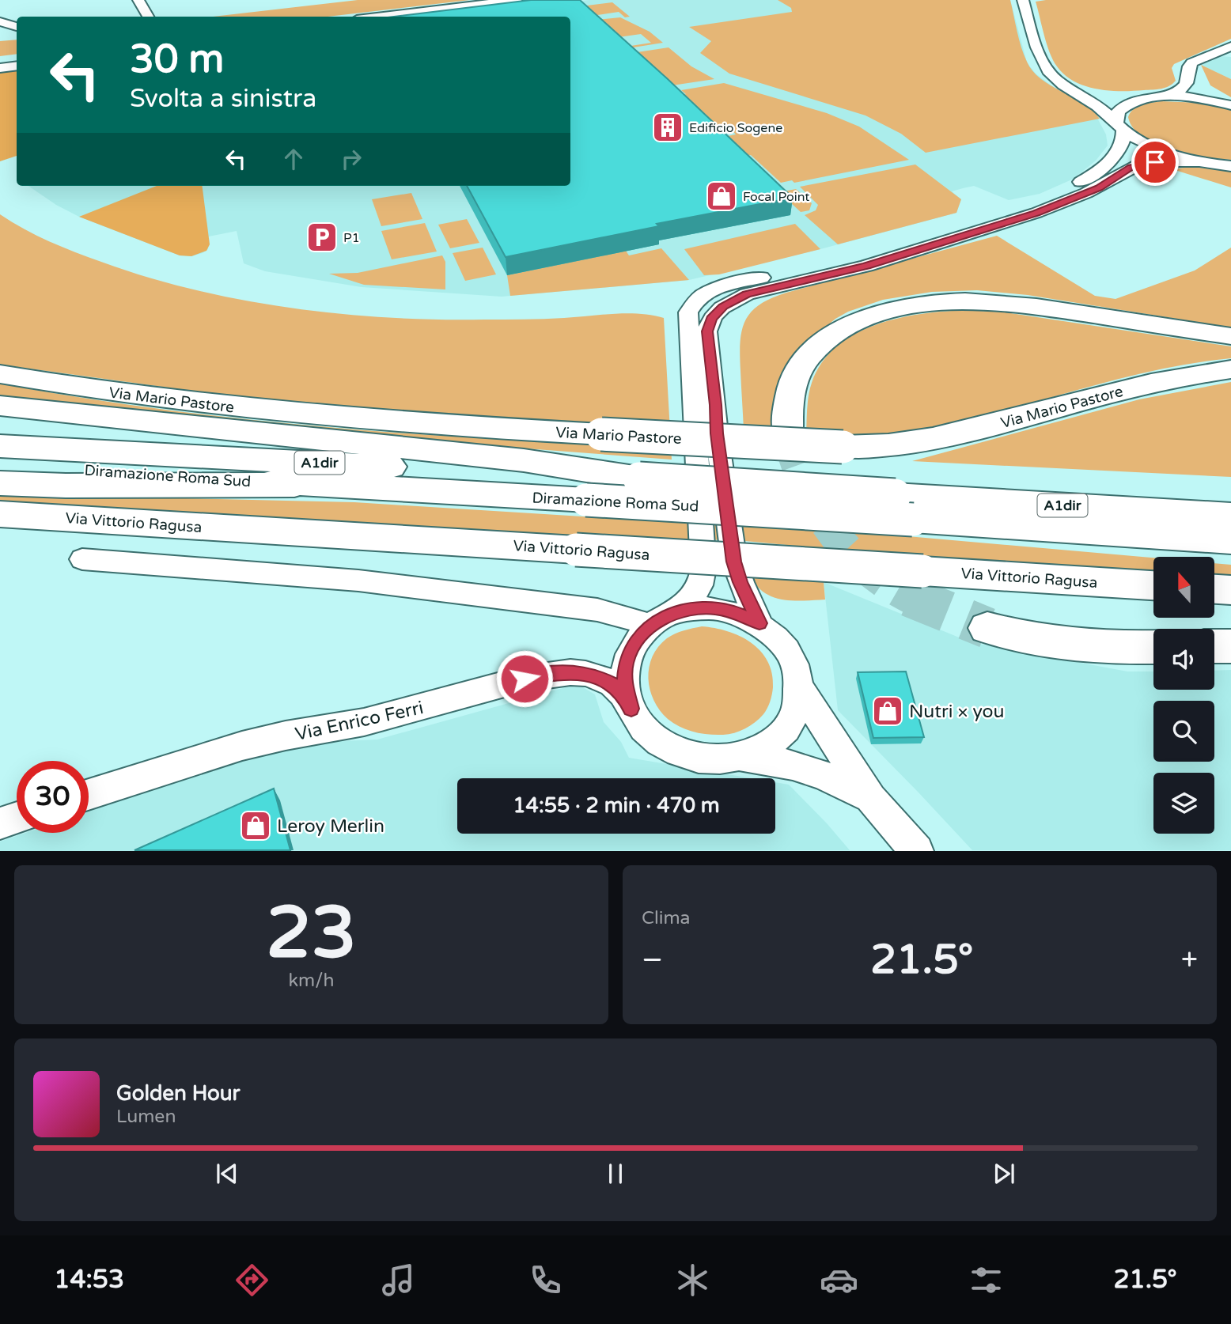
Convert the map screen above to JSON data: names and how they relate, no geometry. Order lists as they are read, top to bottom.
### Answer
{
  "streets": {
    "highway": [
      "Via Mario Pastore",
      "A1dir",
      "Diramazione Roma Sud",
      "Via Vittorio Ragusa"
    ],
    "street": ["Via Enrico Ferri"]
  },
  "crossings": [
    ["A1dir", "Diramazione Roma Sud"]
  ],
  "places": {
    "building": ["Edificio Sogene"],
    "shop": ["Focal Point", "Nutri × you", "Leroy Merlin"],
    "parking": ["P1"]
  },
  "north": "top",
  "page": {
    "turn": ["30 m", "Svolta a sinistra"],
    "limit": "30",
    "trip": "14:55 · 2 min · 470 m",
    "tile": [
      ["23", "km/h"],
      "Clima"
    ],
    "heat": ["−", "21.5°", "+"],
    "song": ["Golden Hour", "Lumen"],
    "tabs": ["14:53", "21.5°"]
  }
}
